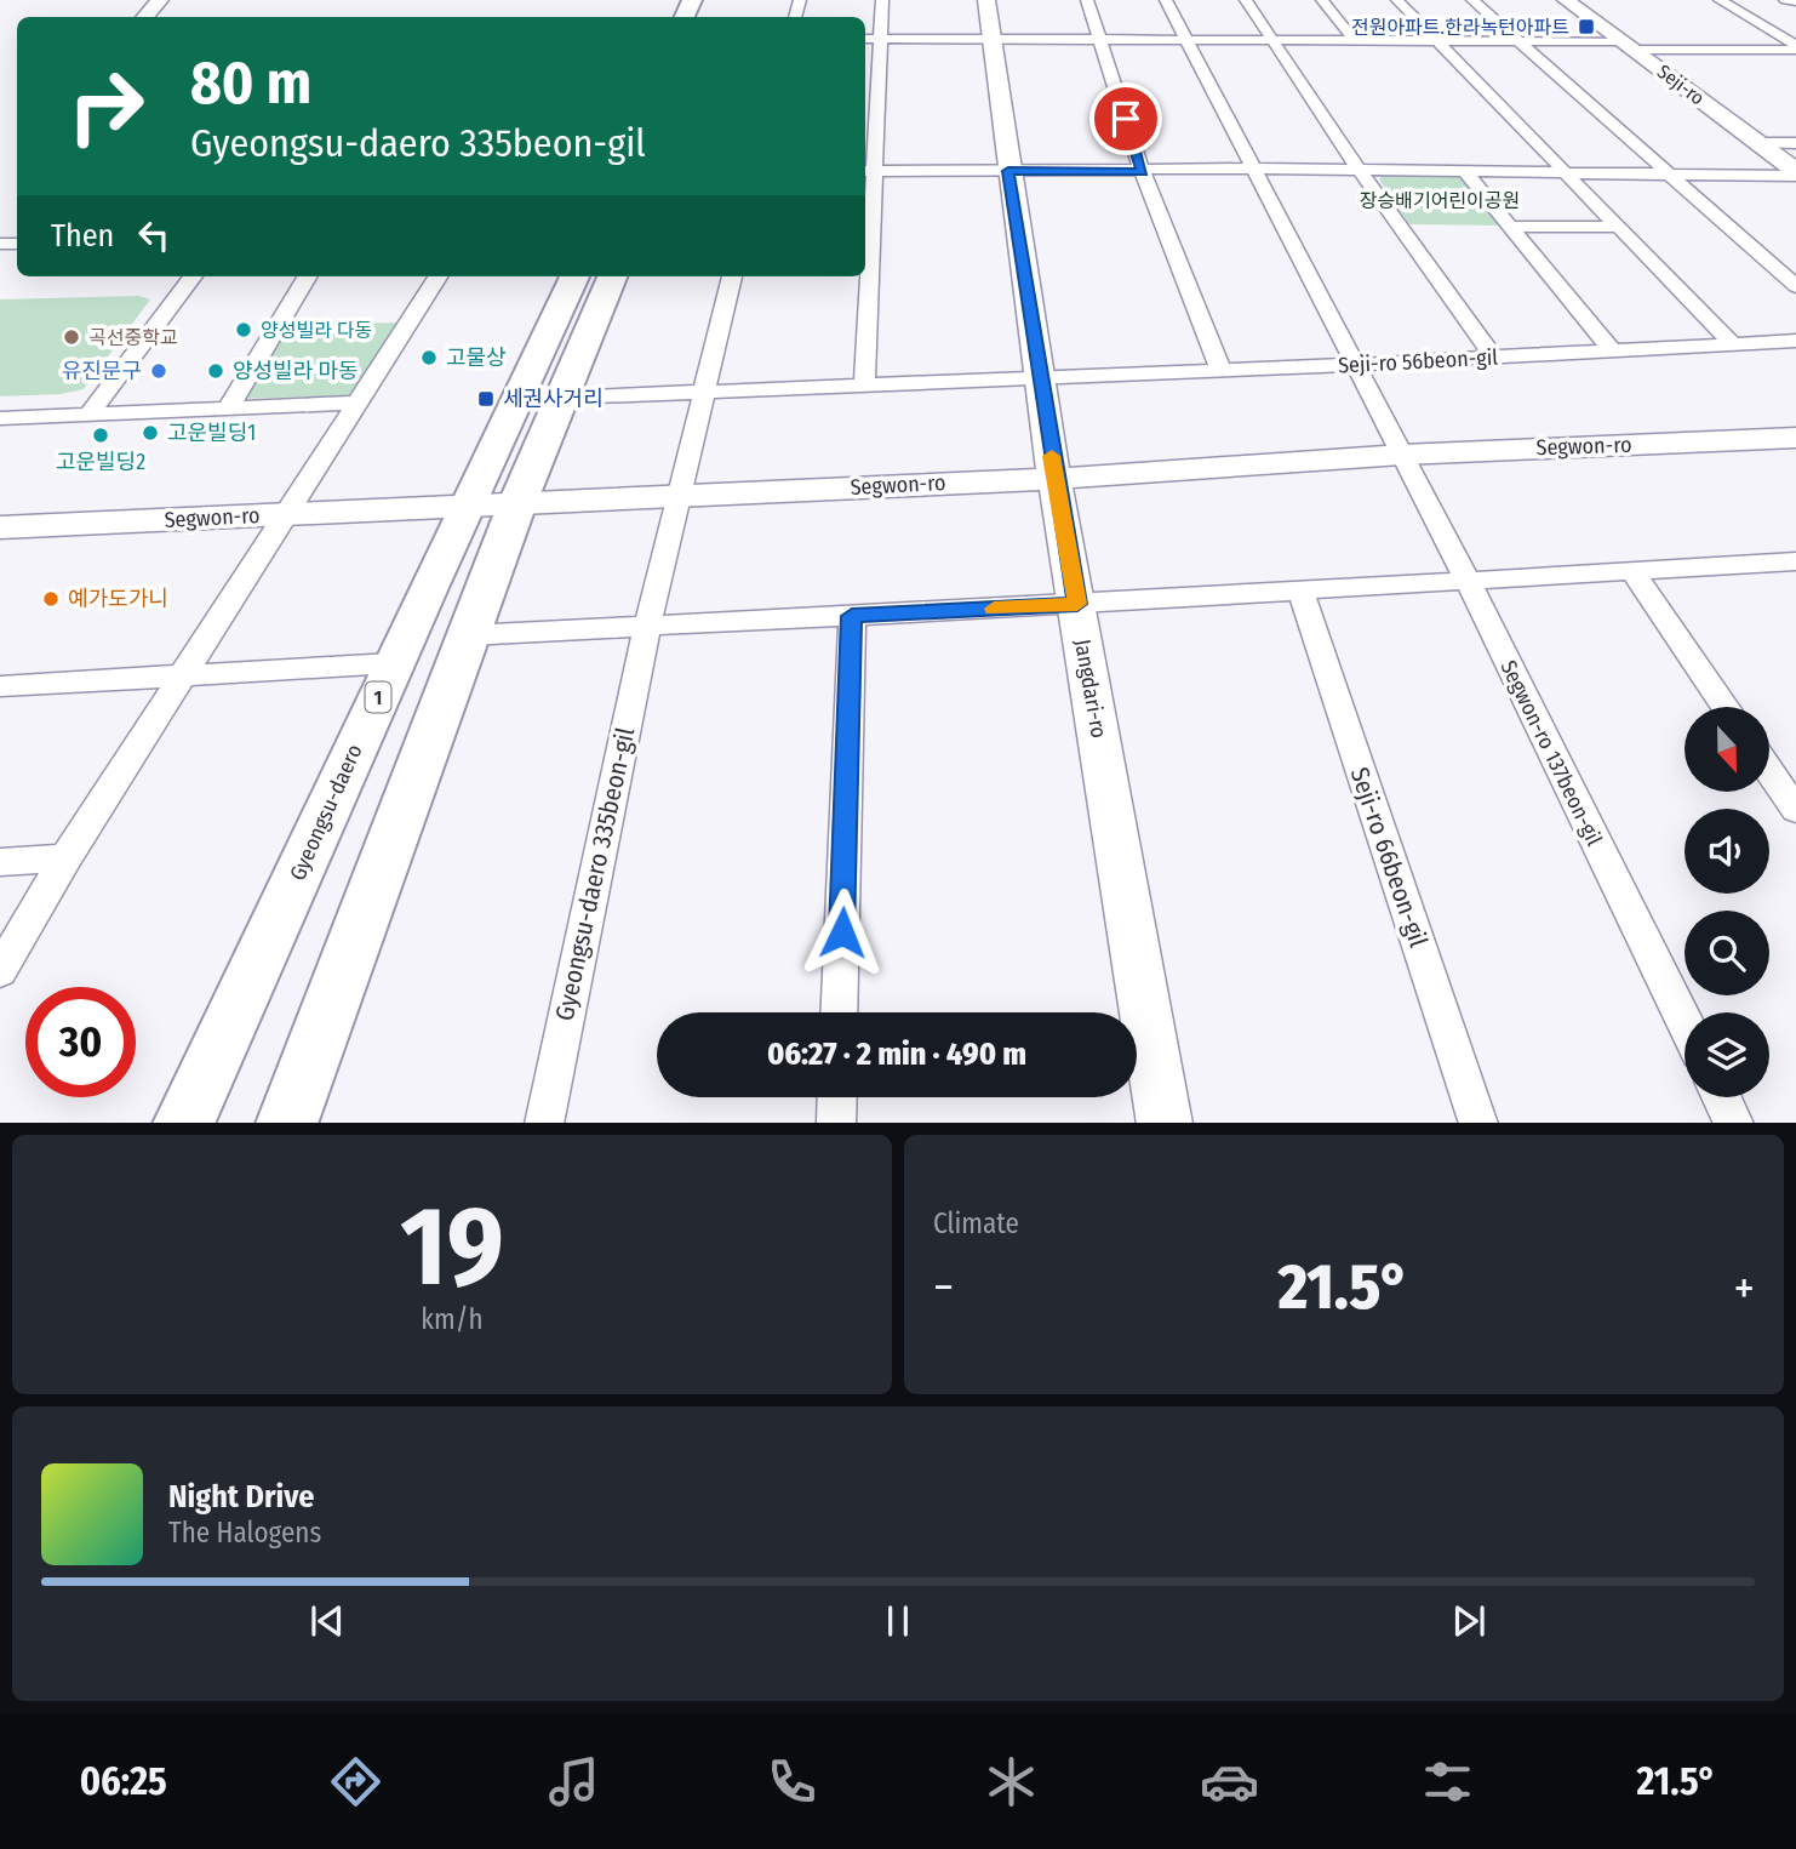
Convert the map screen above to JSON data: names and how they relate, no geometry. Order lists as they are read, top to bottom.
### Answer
{
  "streets": {
    "main road": ["1", "Gyeongsu-daero"],
    "street": [
      "Seji-ro",
      "Seji-ro 56beon-gil",
      "Segwon-ro",
      "Jangdari-ro",
      "Segwon-ro 137beon-gil",
      "Seji-ro 66beon-gil",
      "Gyeongsu-daero 335beon-gil"
    ]
  },
  "crossings": [
    ["Seji-ro 56beon-gil", "Jangdari-ro"],
    ["Seji-ro 56beon-gil", "Segwon-ro 137beon-gil"],
    ["Seji-ro 56beon-gil", "Gyeongsu-daero 335beon-gil"],
    ["Segwon-ro", "Jangdari-ro"],
    ["Segwon-ro", "Segwon-ro 137beon-gil"],
    ["Segwon-ro", "Gyeongsu-daero"],
    ["Segwon-ro", "Gyeongsu-daero 335beon-gil"]
  ],
  "parks": ["장승배기어린이공원"],
  "places": {
    "transit": ["전원아파트.한라녹턴아파트", "세권사거리"],
    "other": [
      "양성빌라 다동",
      "곡선중학교",
      "고물상",
      "유진문구",
      "양성빌라 마동",
      "고운빌딩1",
      "고운빌딩2",
      "예가도가니"
    ]
  },
  "north": "bottom",
  "page": {
    "turn": ["80 m", "Gyeongsu-daero 335beon-gil"],
    "then": "Then",
    "limit": "30",
    "trip": "06:27 · 2 min · 490 m",
    "tile": [
      ["19", "km/h"],
      "Climate"
    ],
    "heat": ["−", "21.5°", "+"],
    "song": ["Night Drive", "The Halogens"],
    "tabs": ["06:25", "21.5°"]
  }
}
